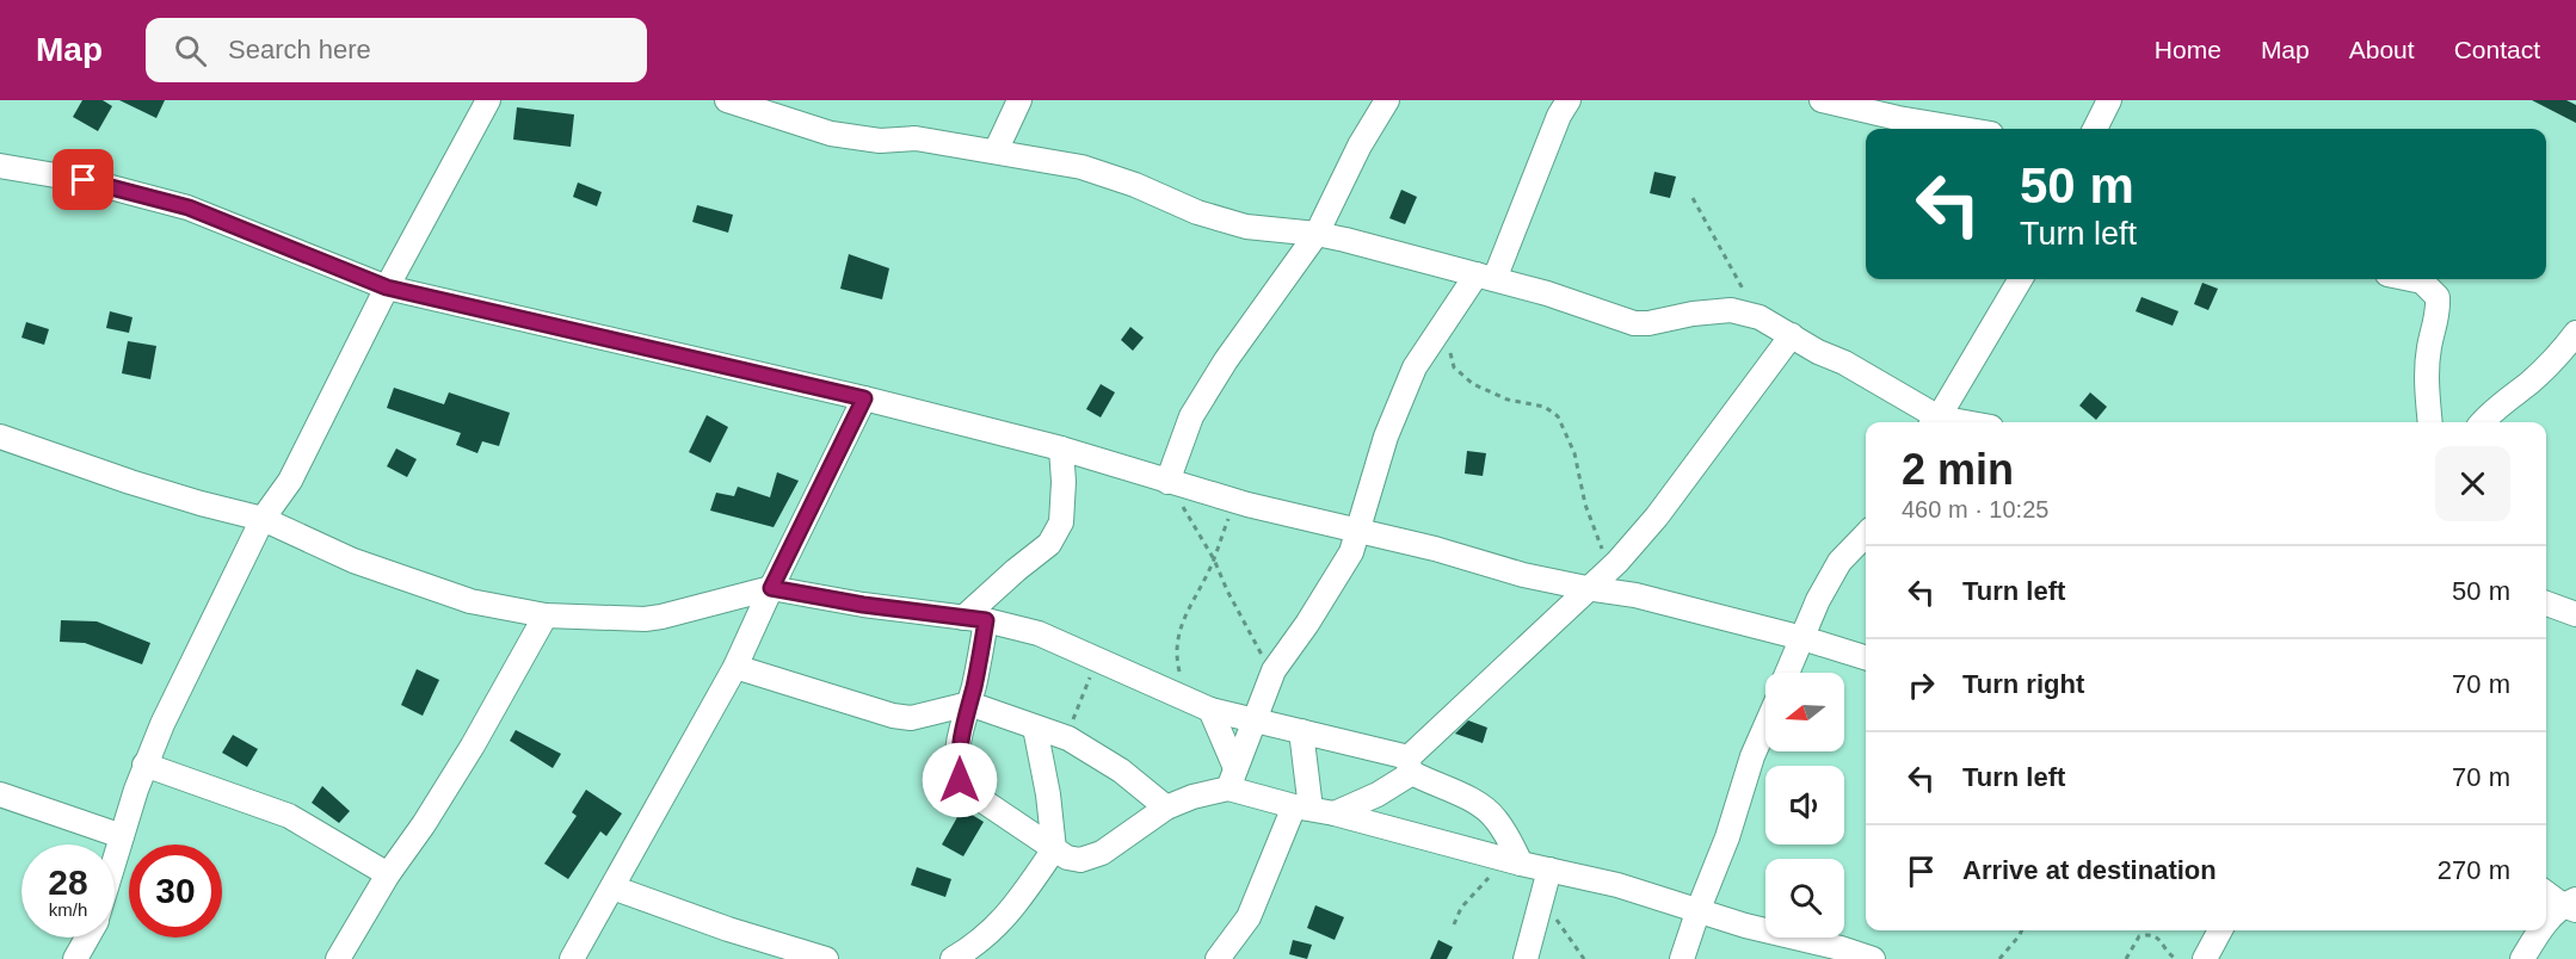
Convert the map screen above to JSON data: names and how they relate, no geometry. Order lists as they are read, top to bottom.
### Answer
{
  "north": "left",
  "page": {
    "header": "Map",
    "search": "Search here",
    "nav": [
      "Home",
      "Map",
      "About",
      "Contact"
    ],
    "turn": ["50 m", "Turn left"],
    "heading": ["2 min", "460 m · 10:25"],
    "list": [
      {
        "name": "Turn left",
        "value": "50 m"
      },
      {
        "name": "Turn right",
        "value": "70 m"
      },
      {
        "name": "Turn left",
        "value": "70 m"
      },
      {
        "name": "Arrive at destination",
        "value": "270 m"
      }
    ],
    "speed": "28 km/h",
    "limit": "30"
  }
}
